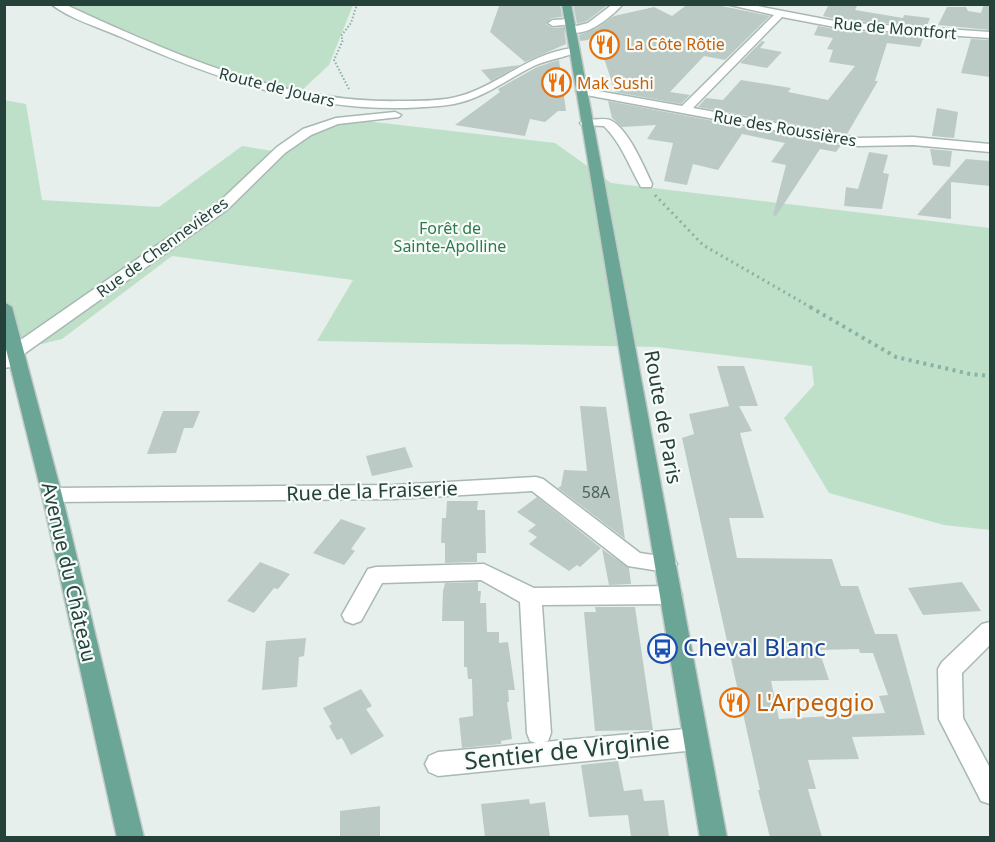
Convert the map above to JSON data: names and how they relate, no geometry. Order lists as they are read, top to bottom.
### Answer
{
  "streets": {
    "main road": ["Route de Paris", "Avenue du Château"],
    "street": [
      "Rue de Montfort",
      "Route de Jouars",
      "Rue des Roussières",
      "Rue de Chennevières",
      "Rue de la Fraiserie",
      "Sentier de Virginie"
    ]
  },
  "crossings": [
    ["Route de Jouars", "Rue de Chennevières"],
    ["Route de Jouars", "Route de Paris"],
    ["Rue des Roussières", "Route de Paris"],
    ["Rue de Chennevières", "Avenue du Château"],
    ["Route de Paris", "Rue de la Fraiserie"],
    ["Route de Paris", "Sentier de Virginie"],
    ["Rue de la Fraiserie", "Avenue du Château"]
  ],
  "parks": ["Forêt de Sainte-Apolline"],
  "places": {
    "restaurant": ["La Côte Rôtie", "Mak Sushi", "L'Arpeggio"],
    "bus stop": ["Cheval Blanc"]
  },
  "house_numbers": ["58A"]
}
